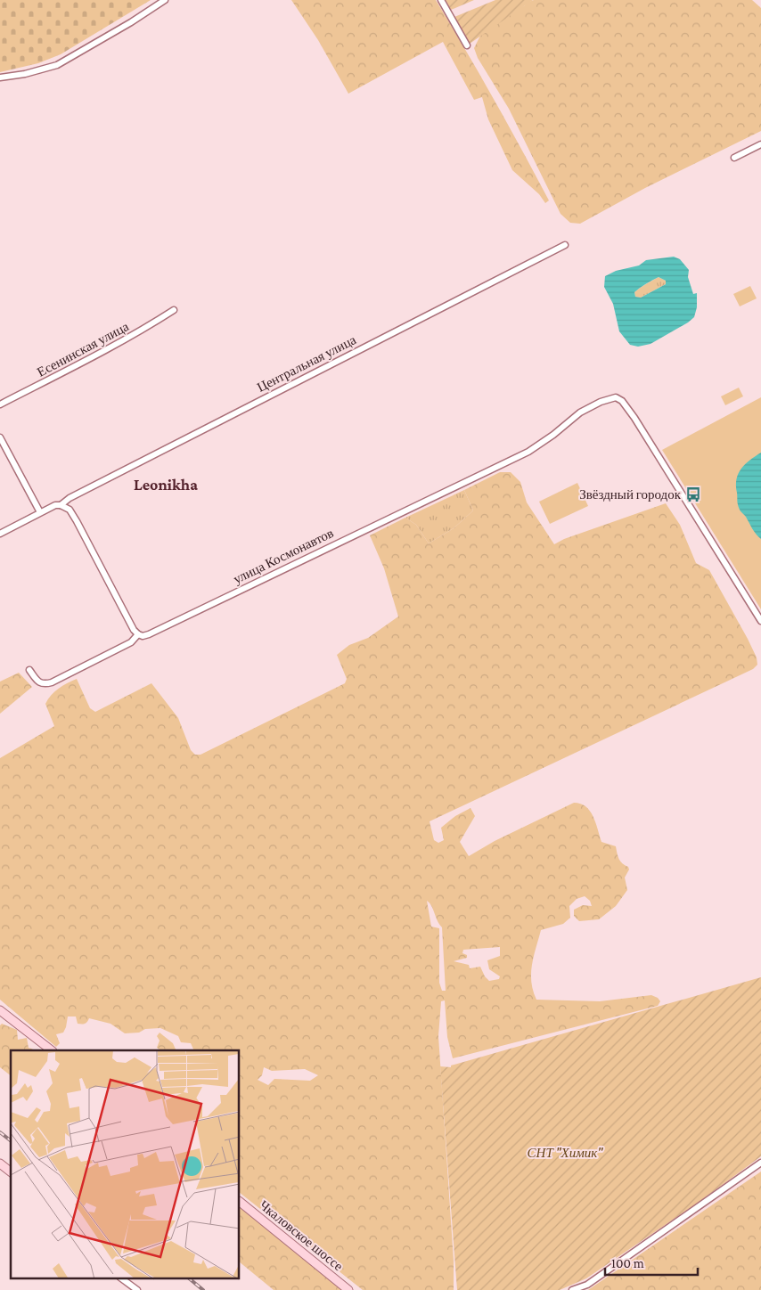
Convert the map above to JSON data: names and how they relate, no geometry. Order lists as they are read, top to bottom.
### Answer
{
  "streets": {
    "street": [
      "Есенинская улица",
      "Центральная улица",
      "улица Космонавтов",
      "Чкаловское шоссе"
    ]
  },
  "districts": ["Leonikha"],
  "parks": ["СНТ \"Химик\""],
  "places": {
    "bus stop": ["Звёздный городок"]
  },
  "scale_bar": "100 m"
}
